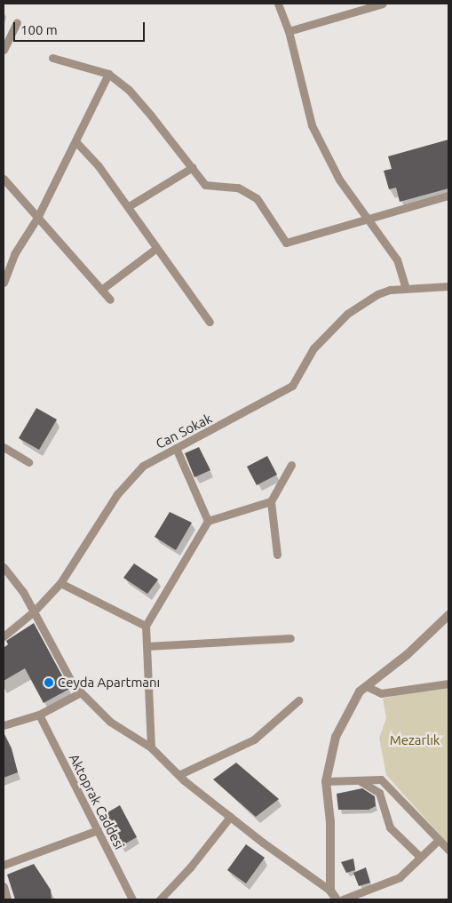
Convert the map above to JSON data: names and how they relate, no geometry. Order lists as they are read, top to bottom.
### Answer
{
  "streets": {
    "street": ["Can Sokak", "Aktoprak Caddesi"]
  },
  "parks": ["Mezarlık"],
  "places": ["Ceyda Apartmanı"],
  "scale_bar": "100 m"
}
